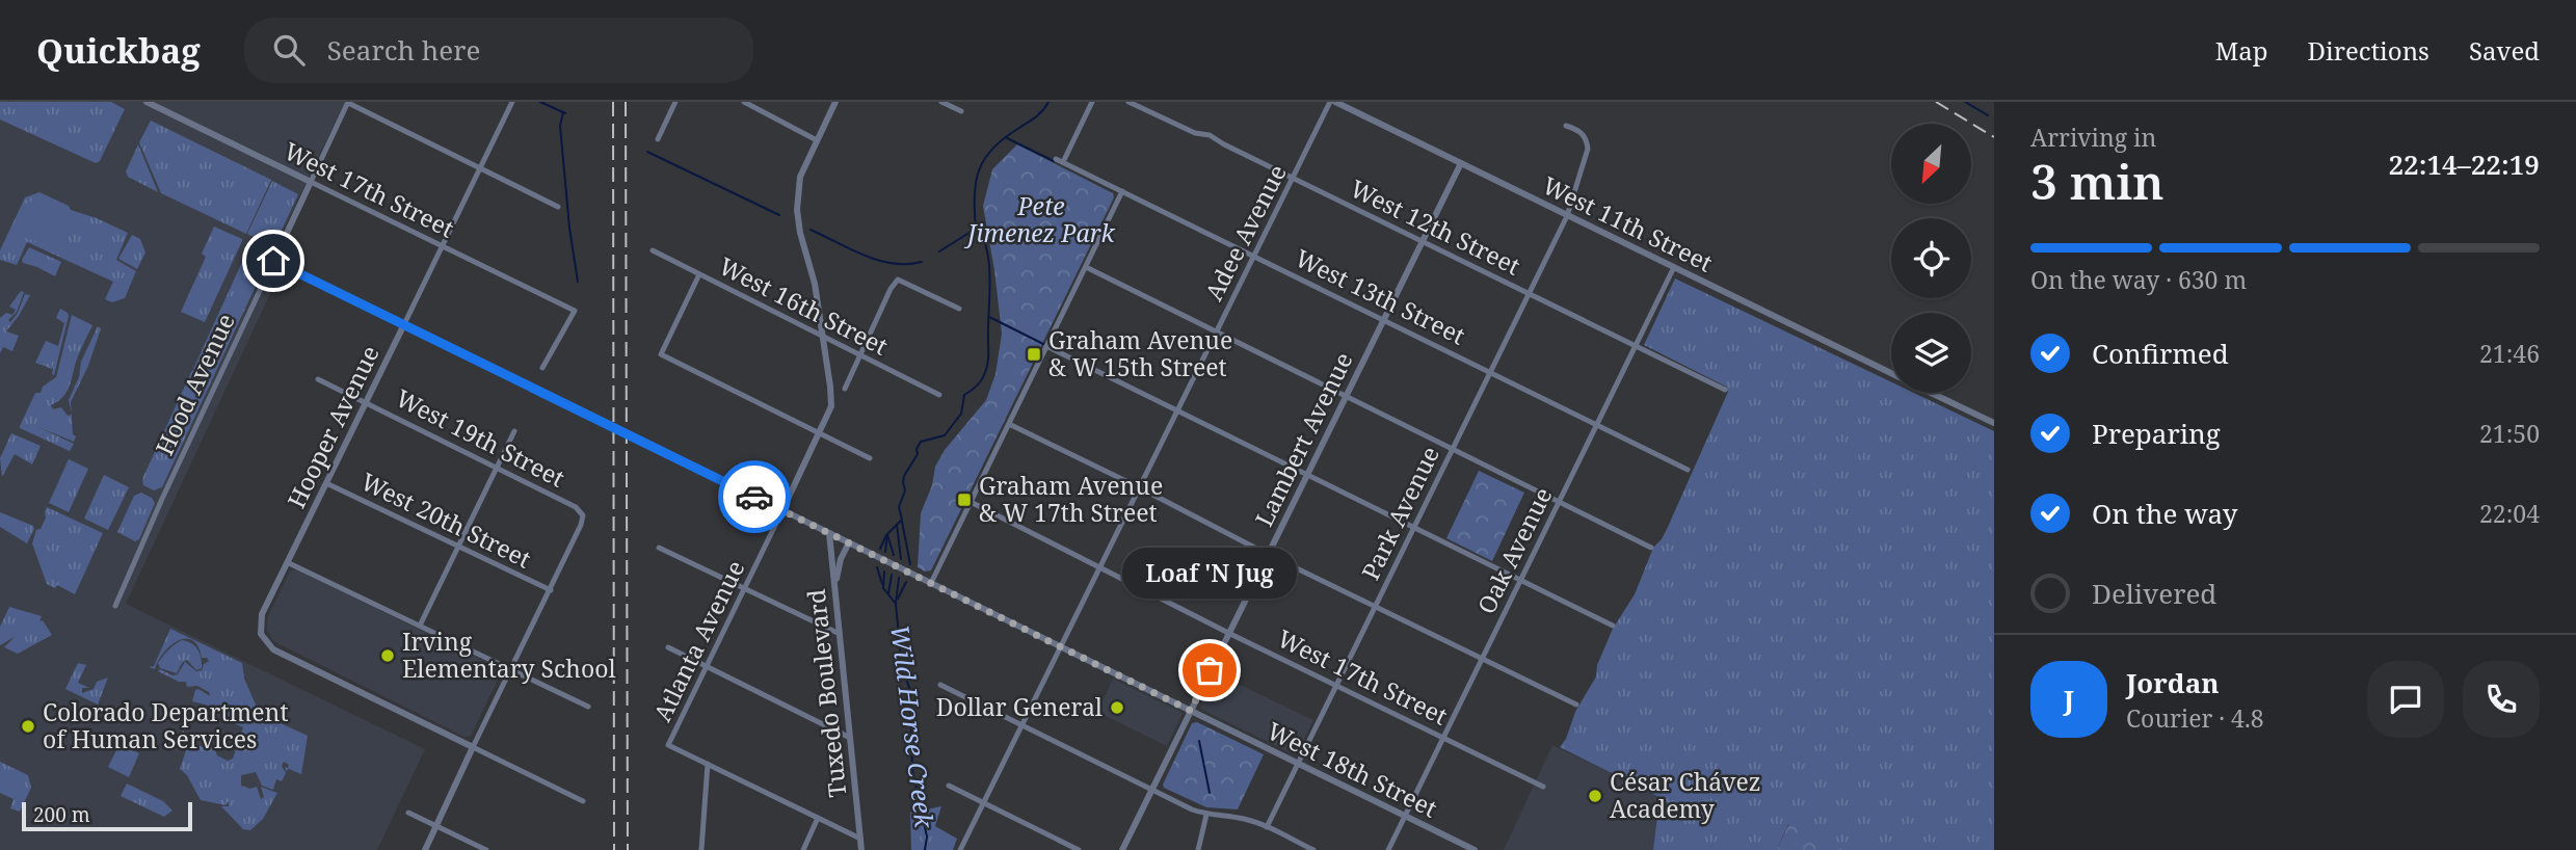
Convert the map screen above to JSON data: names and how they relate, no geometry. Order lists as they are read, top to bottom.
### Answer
{
  "streets": {
    "street": [
      "West 17th Street",
      "West 11th Street",
      "West 12th Street",
      "Adee Avenue",
      "West 13th Street",
      "West 16th Street",
      "Hood Avenue",
      "Hooper Avenue",
      "West 19th Street",
      "Lambert Avenue",
      "Park Avenue",
      "West 20th Street",
      "Oak Avenue",
      "Atlanta Avenue",
      "Tuxedo Boulevard",
      "West 18th Street"
    ]
  },
  "crossings": [
    ["West 17th Street", "Adee Avenue"],
    ["West 17th Street", "Hood Avenue"],
    ["West 17th Street", "Hooper Avenue"],
    ["West 17th Street", "Lambert Avenue"],
    ["West 17th Street", "Park Avenue"],
    ["West 17th Street", "Oak Avenue"],
    ["West 11th Street", "Adee Avenue"],
    ["West 11th Street", "Lambert Avenue"],
    ["West 11th Street", "Park Avenue"],
    ["West 11th Street", "Oak Avenue"],
    ["West 12th Street", "Adee Avenue"],
    ["West 12th Street", "Lambert Avenue"],
    ["West 12th Street", "Park Avenue"],
    ["West 12th Street", "Oak Avenue"],
    ["Adee Avenue", "West 13th Street"],
    ["Adee Avenue", "West 18th Street"],
    ["West 13th Street", "Lambert Avenue"],
    ["West 13th Street", "Park Avenue"],
    ["West 13th Street", "Oak Avenue"],
    ["West 16th Street", "Atlanta Avenue"],
    ["Hood Avenue", "West 18th Street"],
    ["Hooper Avenue", "West 19th Street"],
    ["Hooper Avenue", "West 20th Street"],
    ["Hooper Avenue", "West 18th Street"],
    ["West 19th Street", "West 20th Street"],
    ["Lambert Avenue", "West 18th Street"],
    ["Park Avenue", "West 18th Street"],
    ["Oak Avenue", "West 18th Street"],
    ["Atlanta Avenue", "West 18th Street"],
    ["Tuxedo Boulevard", "West 18th Street"]
  ],
  "water": ["Wild Horse Creek"],
  "parks": ["Pete Jimenez Park"],
  "places": {
    "transit": ["Graham Avenue & W 15th Street", "Graham Avenue & W 17th Street"],
    "other": [
      "Irving Elementary School",
      "Loaf 'N Jug",
      "Dollar General",
      "Colorado Department of Human Services",
      "César Chávez Academy"
    ]
  },
  "scale_bar": "200 m",
  "north": "bottom left",
  "page": {
    "header": "Quickbag",
    "search": "Search here",
    "nav": ["Map", "Directions", "Saved"],
    "heading": ["3 min", "Arriving in", "22:14–22:19"],
    "panel": ["Jordan", "Courier · 4.8"],
    "bar": "On the way · 630 m",
    "list": [
      ["Confirmed", "21:46"],
      ["Preparing", "21:50"],
      ["On the way", "22:04"],
      "Delivered"
    ],
    "bubble": "Loaf 'N Jug",
    "round": "J",
    "scale": "200 m"
  }
}
